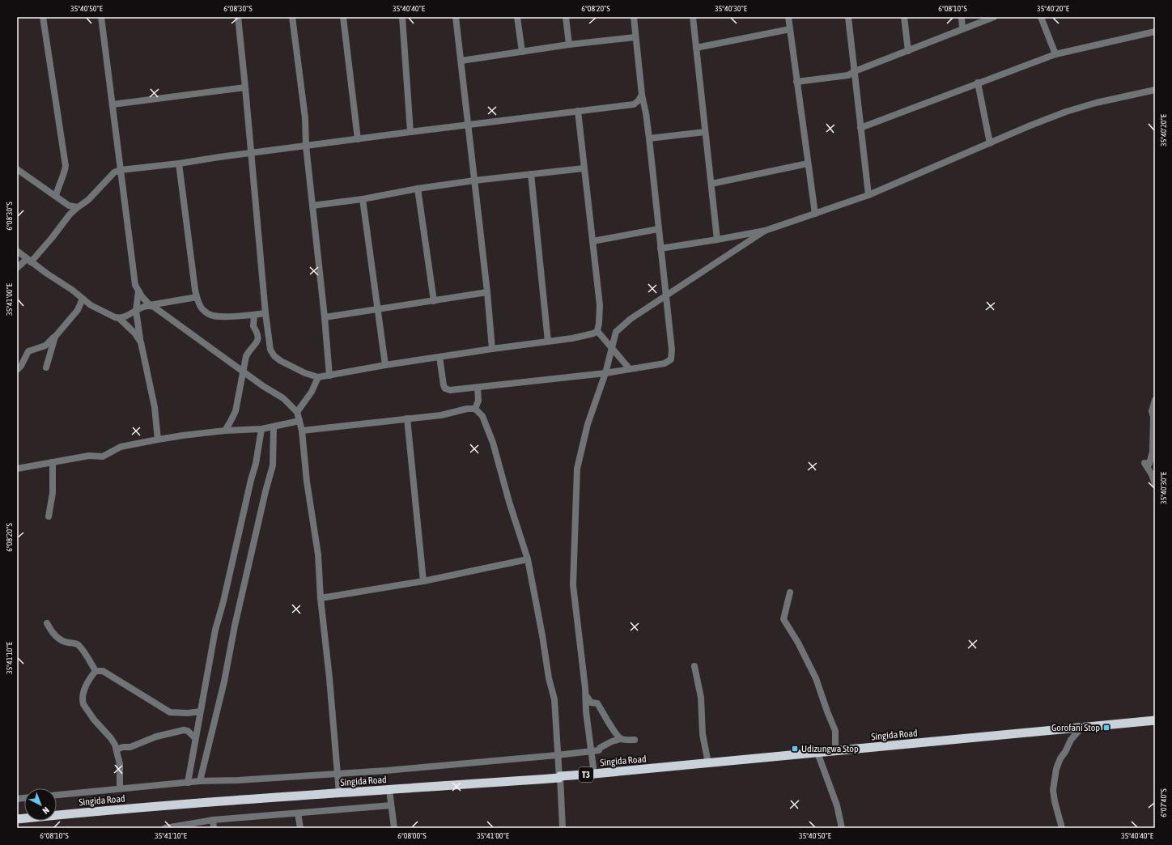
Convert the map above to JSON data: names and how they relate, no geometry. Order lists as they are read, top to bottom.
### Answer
{
  "streets": {
    "highway": ["Singida Road", "T3"]
  },
  "places": {
    "transit": ["Gorofani Stop", "Udizungwa Stop"]
  },
  "north": "bottom right",
  "coordinates": [
    "35°40'50\"E",
    "6°08'30\"S",
    "35°40'40\"E",
    "6°08'20\"S",
    "35°40'30\"E",
    "6°08'10\"S",
    "35°40'20\"E",
    "35°41'00\"E",
    "35°41'10\"E",
    "6°07'40\"S",
    "6°08'00\"S"
  ]
}
